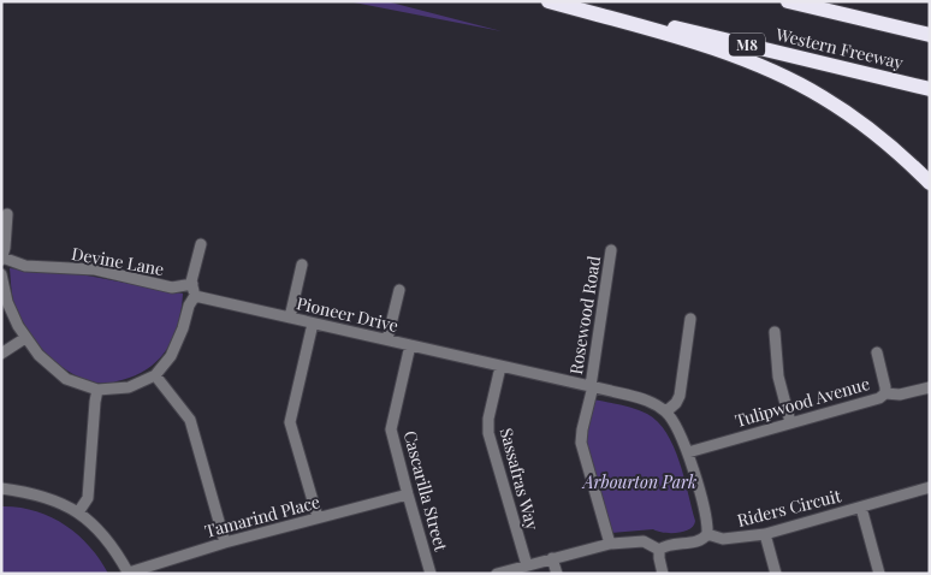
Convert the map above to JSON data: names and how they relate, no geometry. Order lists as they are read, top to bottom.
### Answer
{
  "streets": {
    "highway": ["M8", "Western Freeway"],
    "street": [
      "Devine Lane",
      "Pioneer Drive",
      "Rosewood Road",
      "Tulipwood Avenue",
      "Sassafras Way",
      "Cascarilla Street",
      "Riders Circuit",
      "Tamarind Place"
    ]
  },
  "crossings": [
    ["Devine Lane", "Pioneer Drive"],
    ["Pioneer Drive", "Rosewood Road"],
    ["Pioneer Drive", "Sassafras Way"],
    ["Pioneer Drive", "Cascarilla Street"],
    ["Cascarilla Street", "Tamarind Place"]
  ],
  "parks": ["Arbourton Park"]
}
